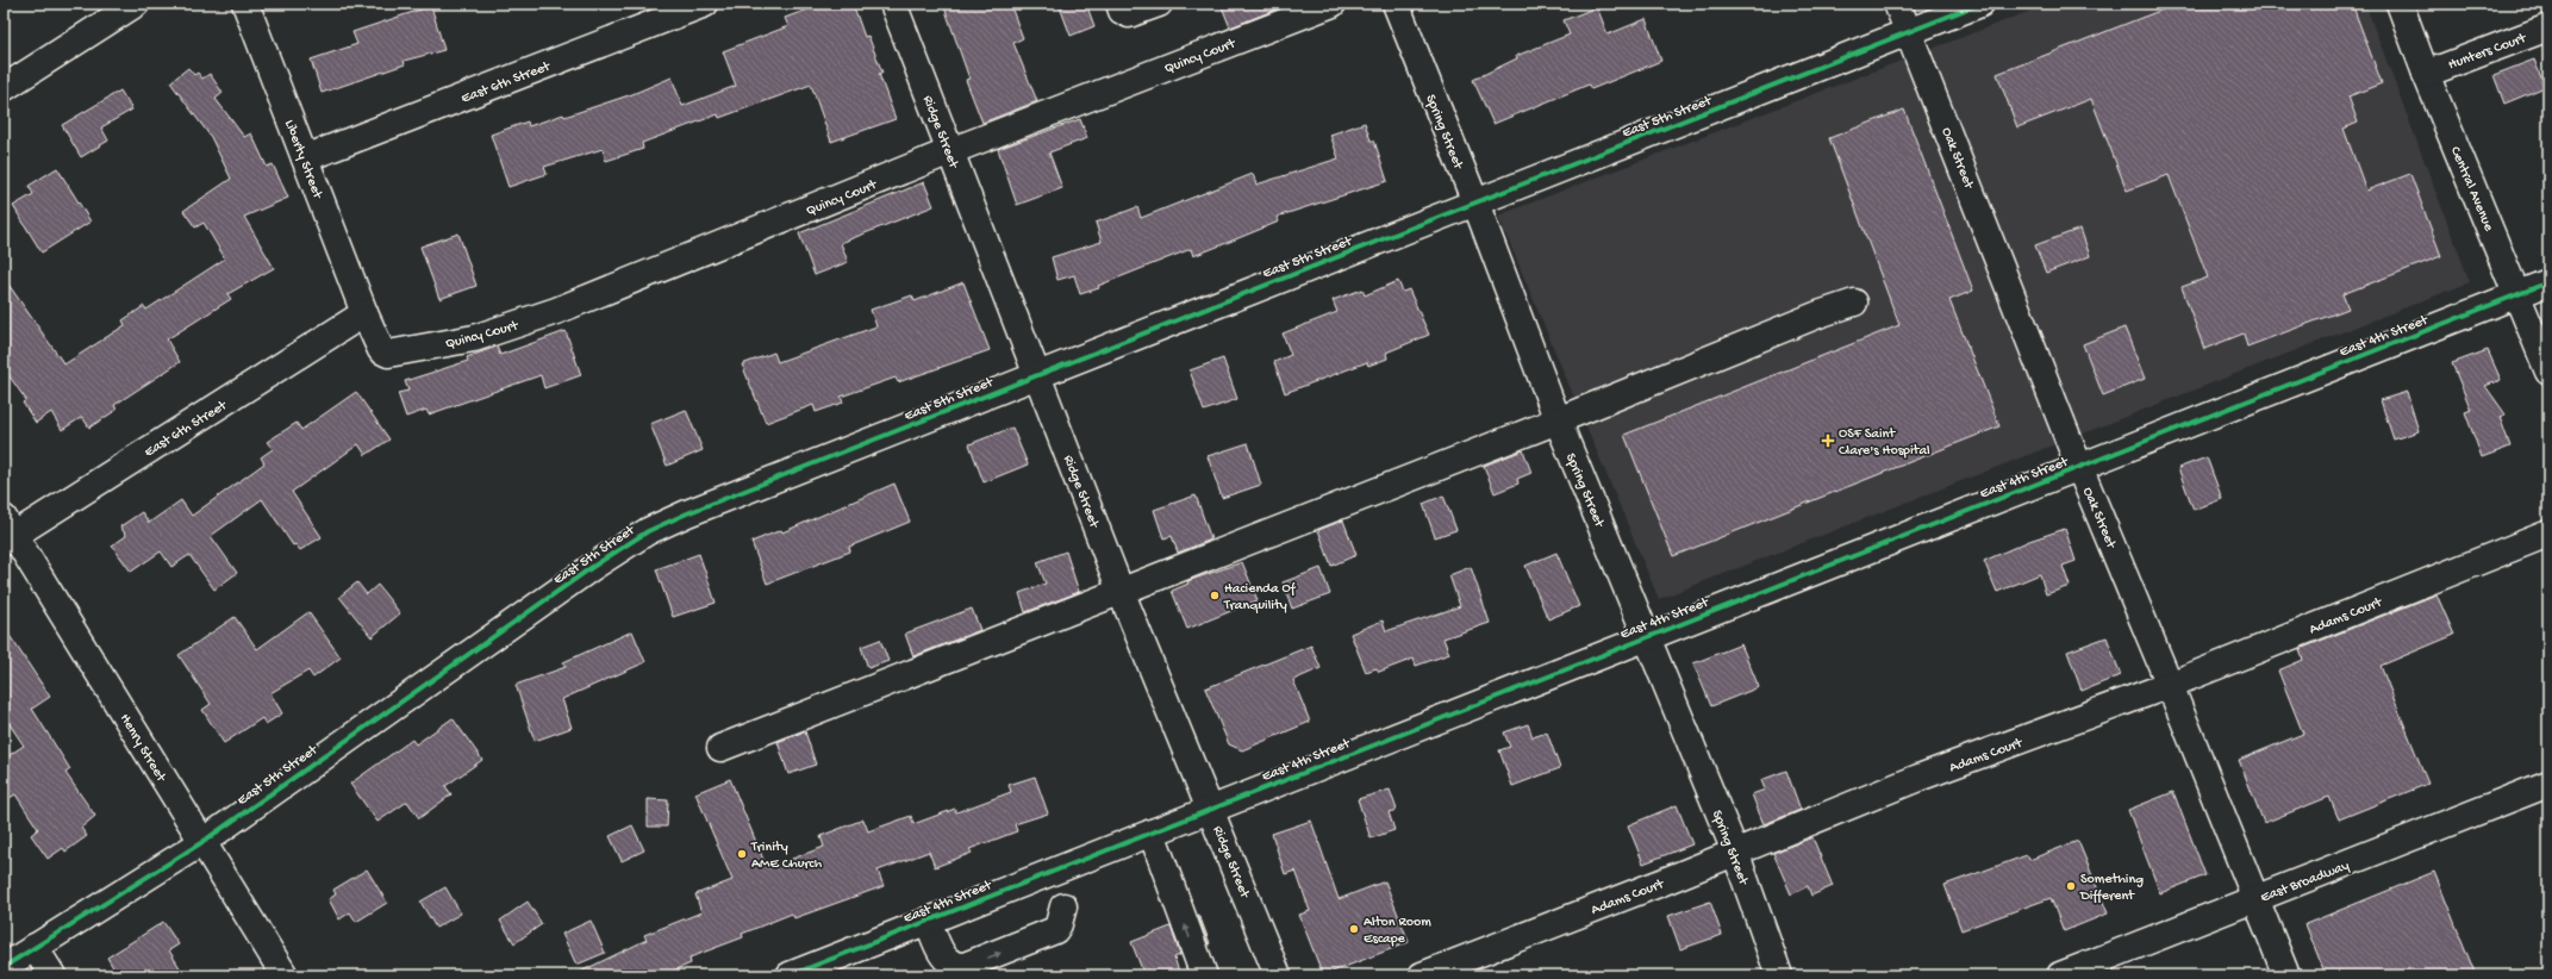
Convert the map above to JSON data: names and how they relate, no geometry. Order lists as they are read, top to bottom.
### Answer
{
  "streets": {
    "street": [
      "Hunters Court",
      "Quincy Court",
      "East 6th Street",
      "East 5th Street",
      "Ridge Street",
      "Spring Street",
      "Oak Street",
      "Liberty Street",
      "Central Avenue",
      "East 4th Street",
      "Adams Court",
      "Henry Street",
      "East Broadway"
    ]
  },
  "crossings": [
    ["Hunters Court", "Central Avenue"],
    ["Quincy Court", "East 6th Street"],
    ["Quincy Court", "Ridge Street"],
    ["Quincy Court", "Liberty Street"],
    ["East 6th Street", "Liberty Street"],
    ["East 6th Street", "Henry Street"],
    ["East 5th Street", "Ridge Street"],
    ["East 5th Street", "Spring Street"],
    ["East 5th Street", "Oak Street"],
    ["East 5th Street", "Henry Street"],
    ["Ridge Street", "East 4th Street"],
    ["Spring Street", "East 4th Street"],
    ["Spring Street", "Adams Court"],
    ["Oak Street", "East 4th Street"],
    ["Oak Street", "Adams Court"],
    ["Oak Street", "East Broadway"],
    ["Central Avenue", "East 4th Street"]
  ],
  "places": {
    "health": ["OSF Saint Clare's Hospital"],
    "other": [
      "Hacienda Of Tranquility",
      "Trinity AME Church",
      "Something Different",
      "Alton Room Escape"
    ]
  }
}
